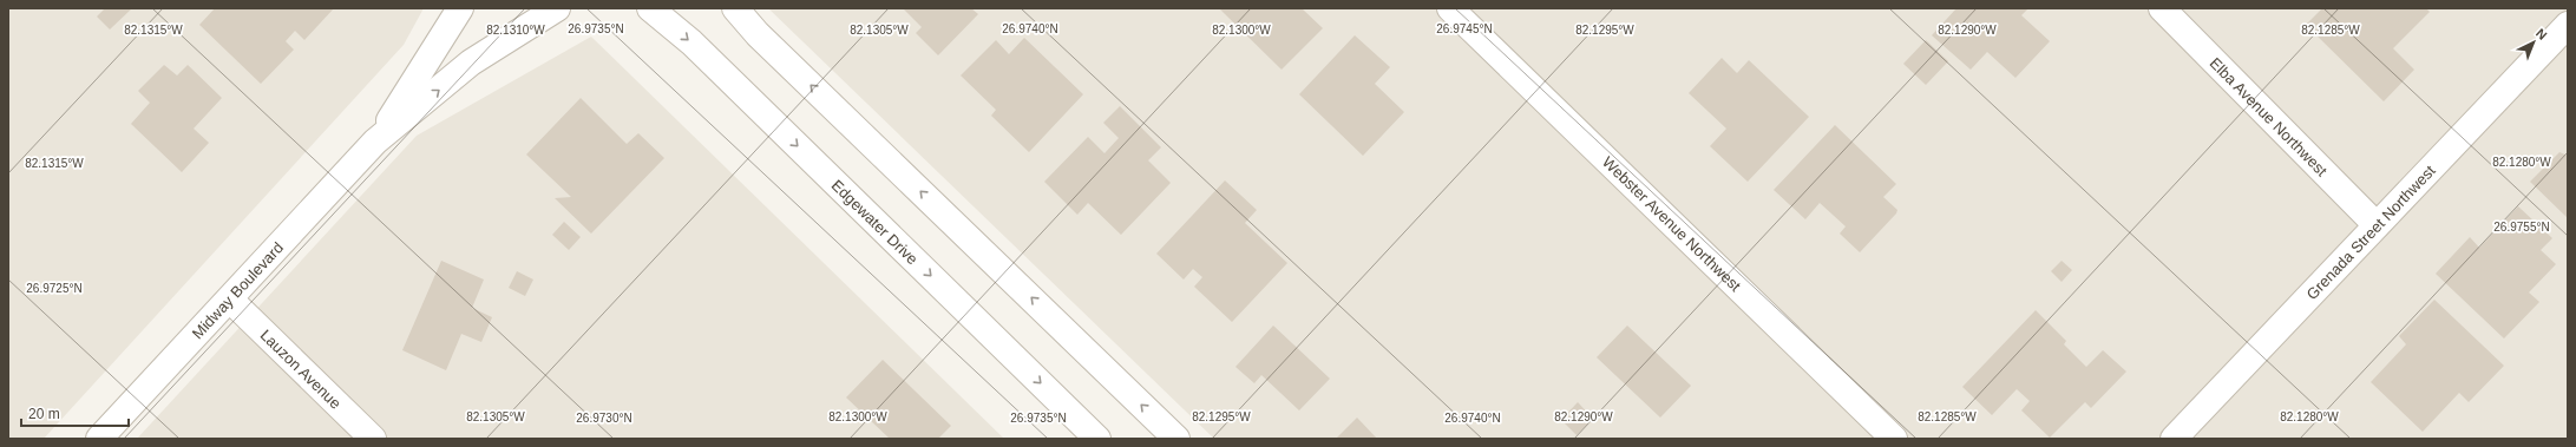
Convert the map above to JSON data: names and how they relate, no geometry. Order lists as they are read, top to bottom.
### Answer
{
  "streets": {
    "street": [
      "Elba Avenue Northwest",
      "Edgewater Drive",
      "Webster Avenue Northwest",
      "Grenada Street Northwest",
      "Midway Boulevard",
      "Lauzon Avenue"
    ]
  },
  "crossings": [
    ["Elba Avenue Northwest", "Grenada Street Northwest"],
    ["Midway Boulevard", "Lauzon Avenue"]
  ],
  "scale_bar": "20 m",
  "north": "top right",
  "coordinates": [
    "26.9735°N",
    "26.9740°N",
    "26.9745°N",
    "82.1310°W",
    "82.1305°W",
    "82.1290°W",
    "82.1285°W",
    "82.1315°W",
    "82.1300°W",
    "82.1295°W",
    "82.1280°W",
    "26.9755°N",
    "26.9725°N",
    "26.9730°N"
  ]
}
